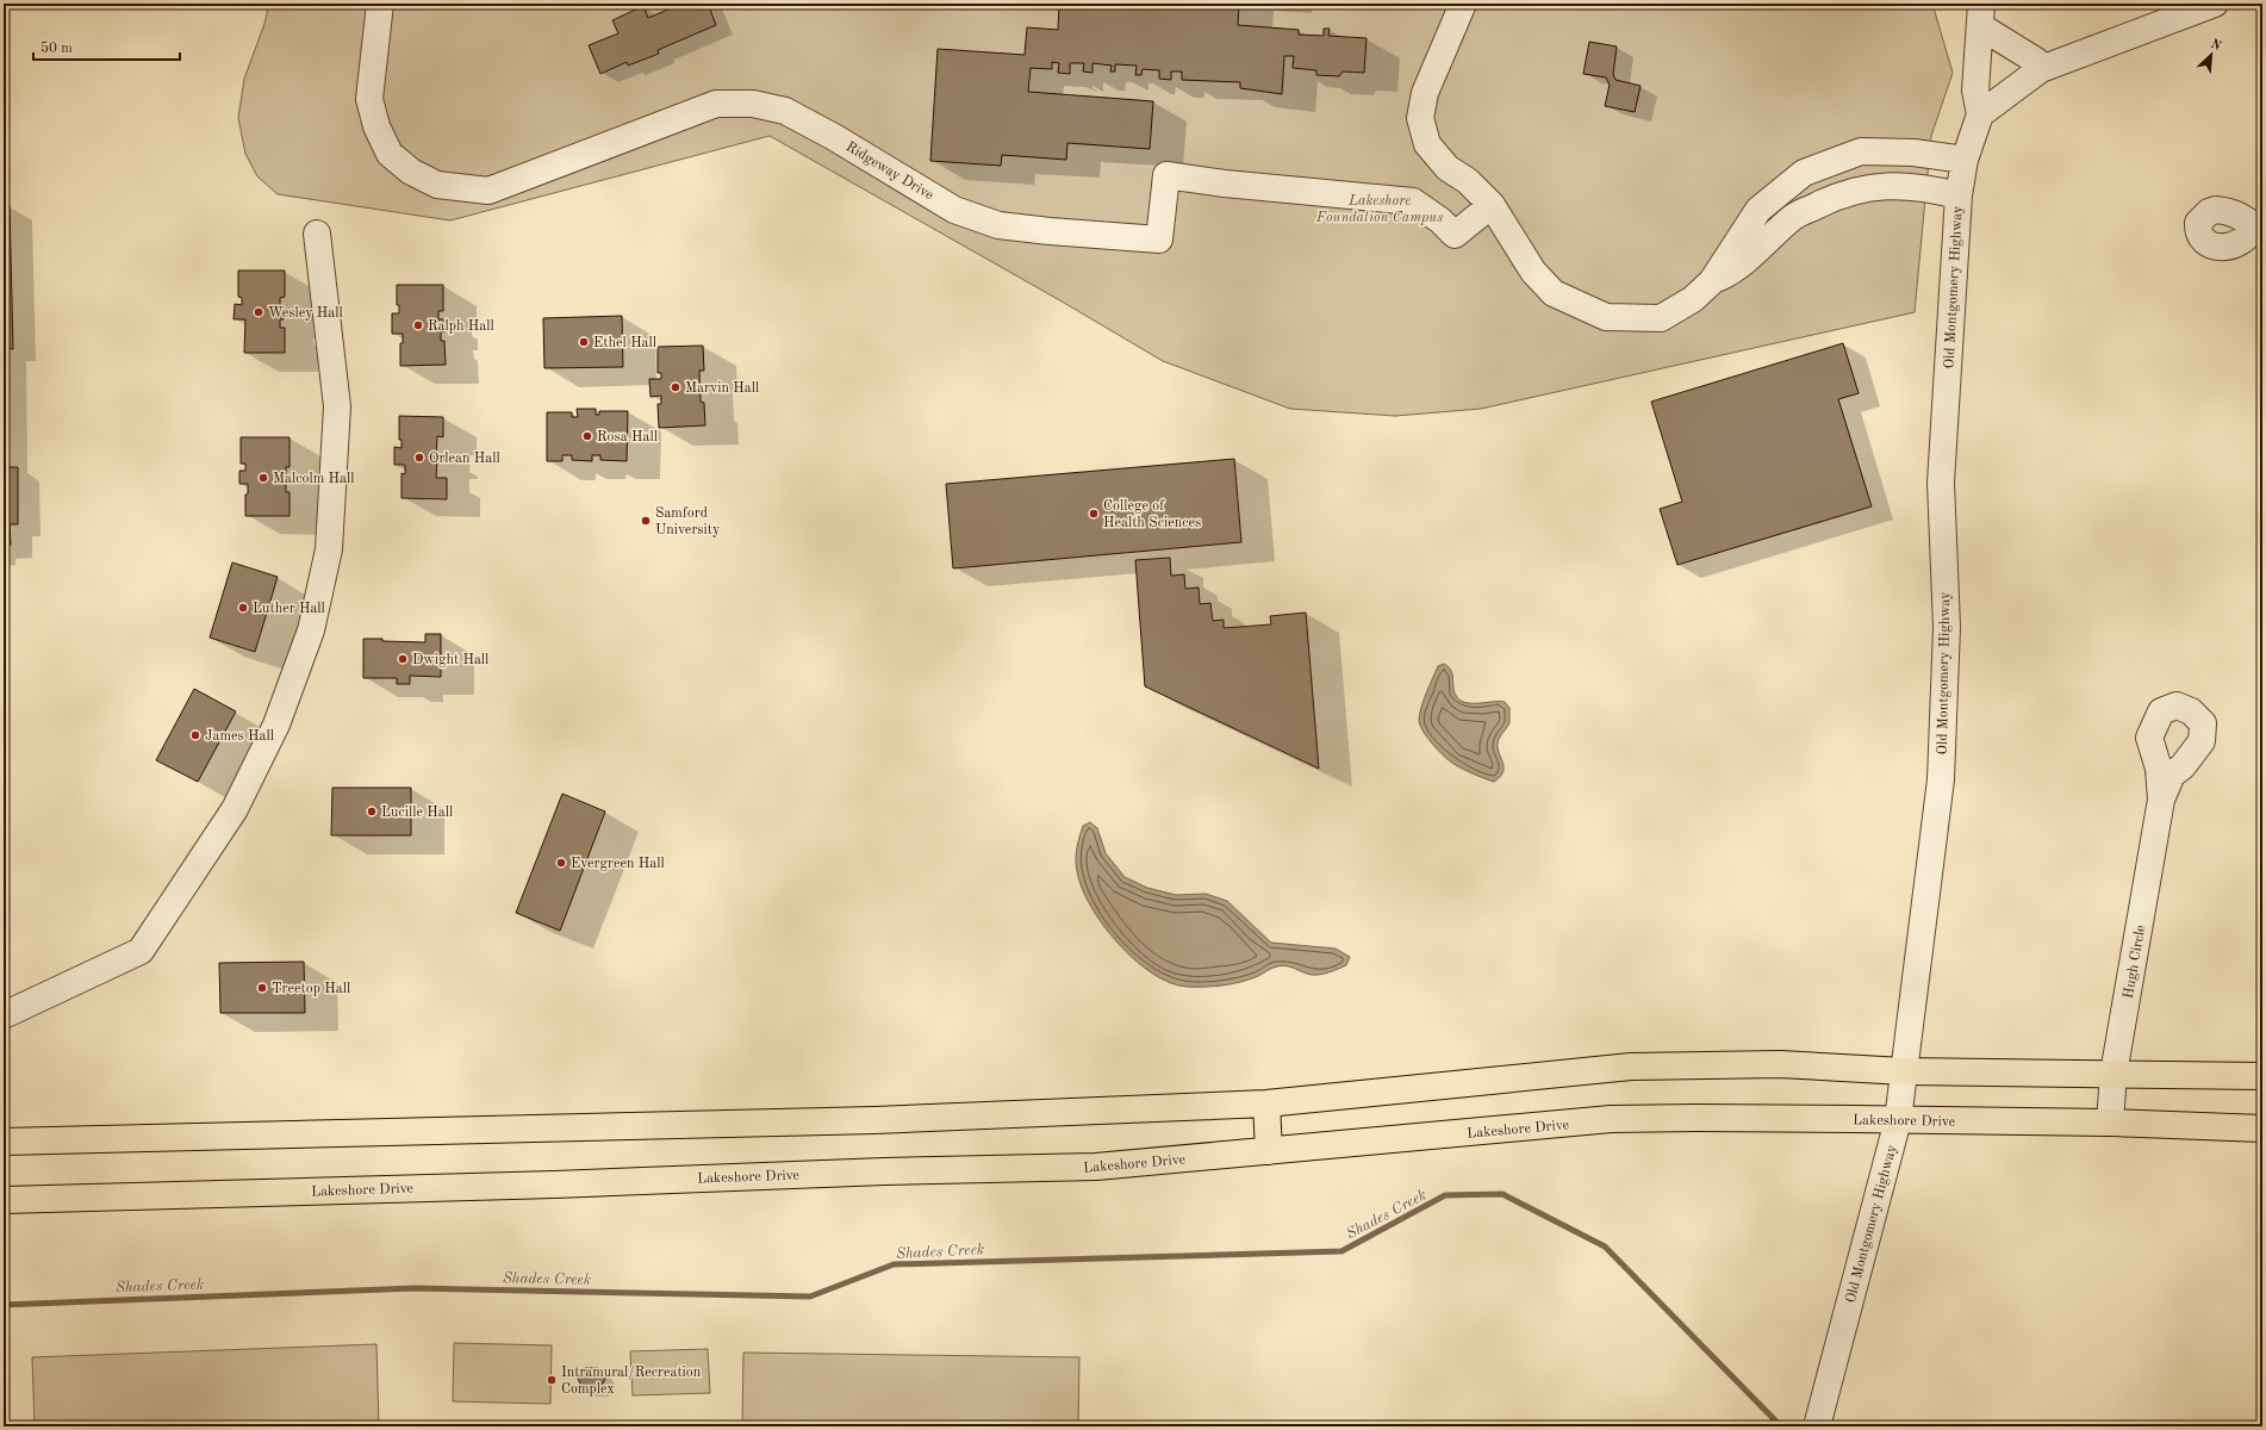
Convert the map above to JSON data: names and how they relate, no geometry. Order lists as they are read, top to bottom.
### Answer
{
  "streets": {
    "main road": ["Lakeshore Drive"],
    "street": ["Ridgeway Drive", "Old Montgomery Highway", "Hugh Circle"]
  },
  "crossings": [
    ["Old Montgomery Highway", "Lakeshore Drive"],
    ["Hugh Circle", "Lakeshore Drive"]
  ],
  "water": ["Shades Creek"],
  "parks": ["Lakeshore Foundation Campus"],
  "places": [
    "Wesley Hall",
    "Ralph Hall",
    "Ethel Hall",
    "Marvin Hall",
    "Rosa Hall",
    "Orlean Hall",
    "Malcolm Hall",
    "College of Health Sciences",
    "Samford University",
    "Luther Hall",
    "Dwight Hall",
    "James Hall",
    "Lucille Hall",
    "Evergreen Hall",
    "Treetop Hall",
    "Intramural/Recreation Complex"
  ],
  "scale_bar": "50 m",
  "north": "top right"
}
